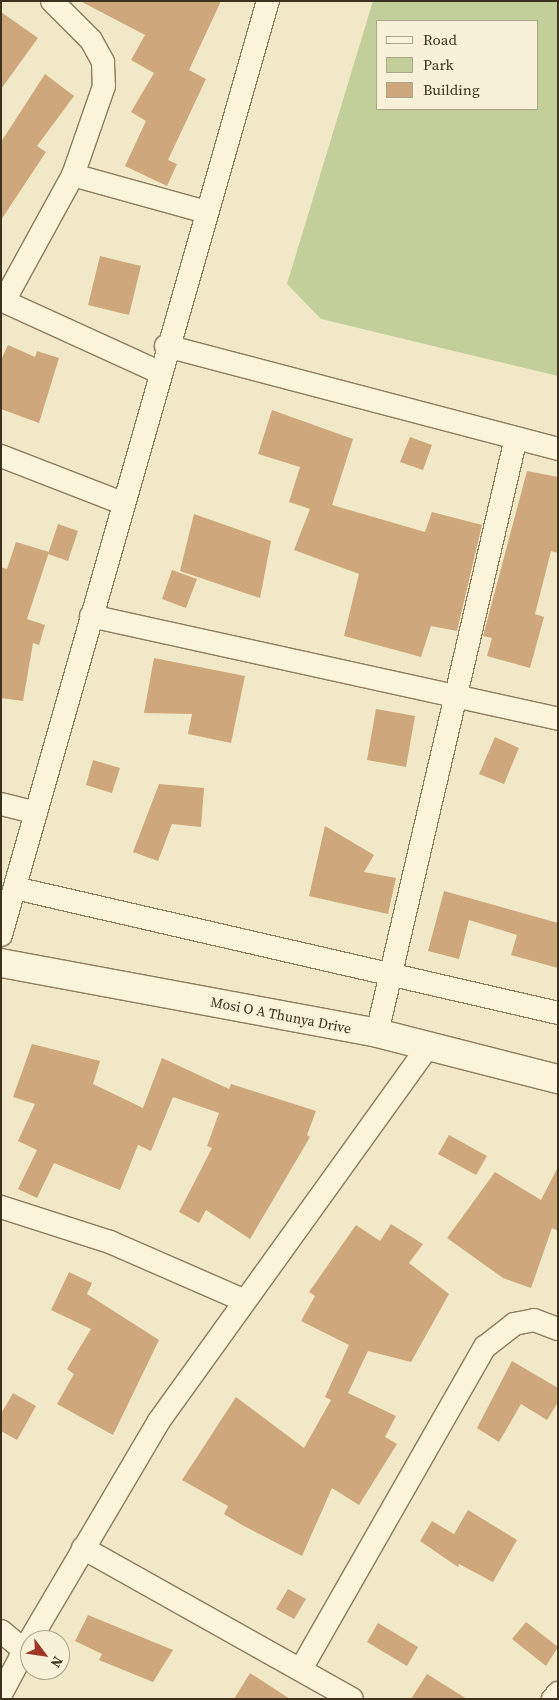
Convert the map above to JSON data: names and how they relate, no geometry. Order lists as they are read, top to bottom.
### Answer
{
  "streets": {
    "street": ["Mosi O A Thunya Drive"]
  },
  "legend": ["Road", "Park", "Building"],
  "north": "bottom right"
}
